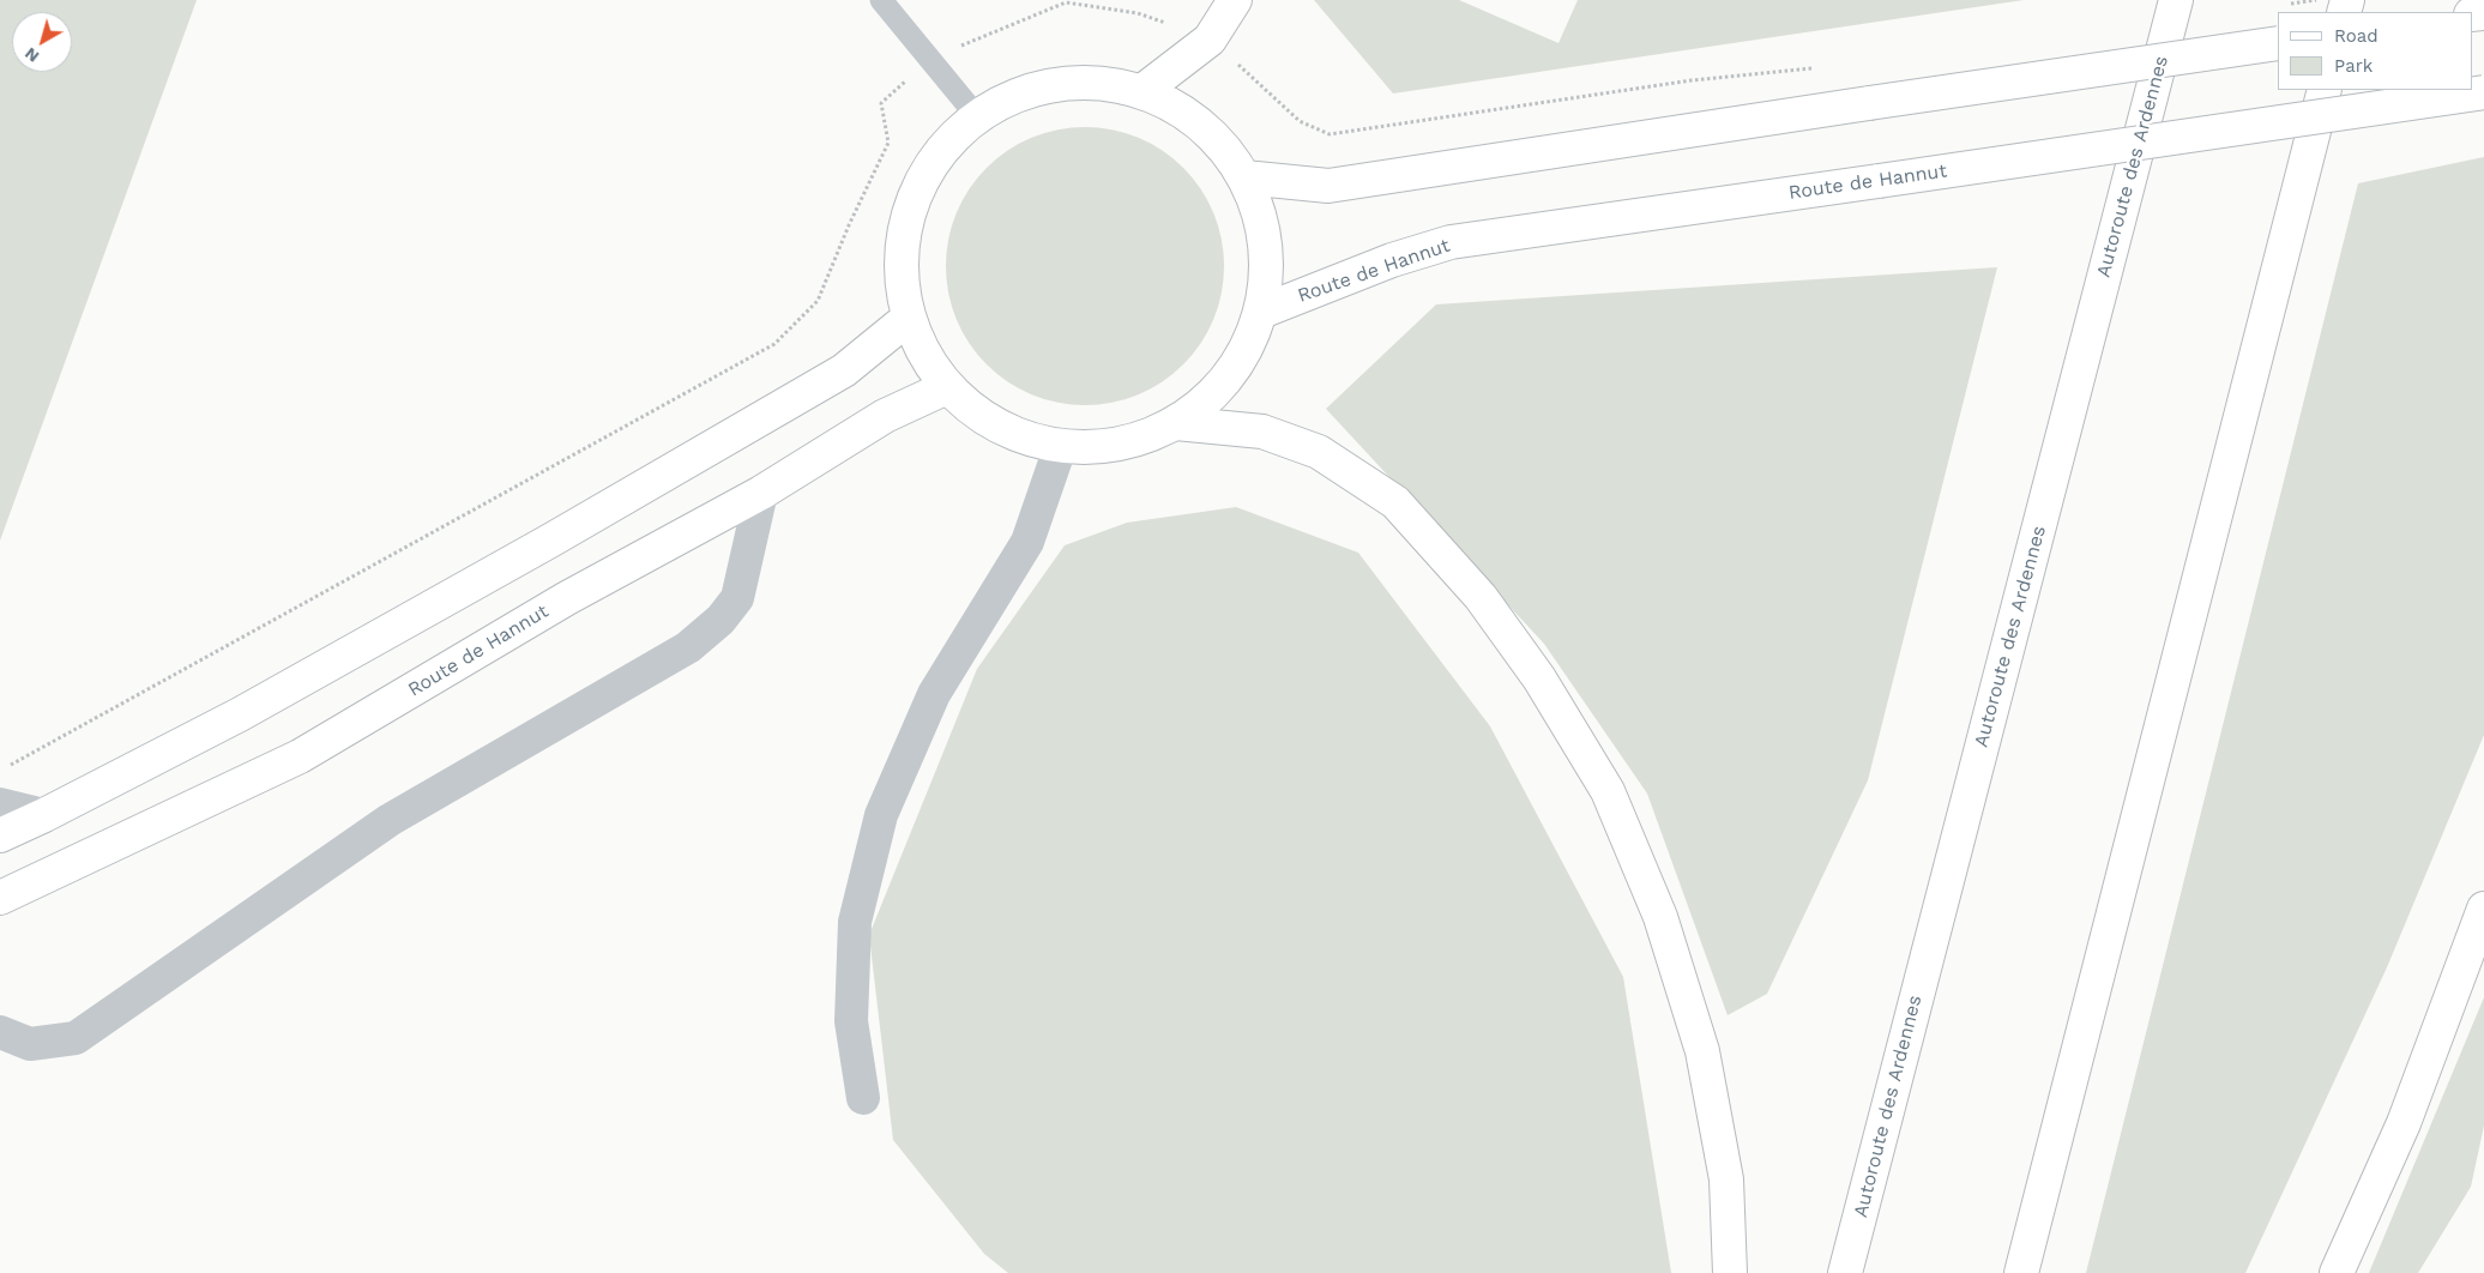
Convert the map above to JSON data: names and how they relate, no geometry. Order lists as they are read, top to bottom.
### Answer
{
  "streets": {
    "main road": ["Autoroute des Ardennes", "Route de Hannut"]
  },
  "legend": ["Road", "Park"],
  "north": "bottom left"
}
